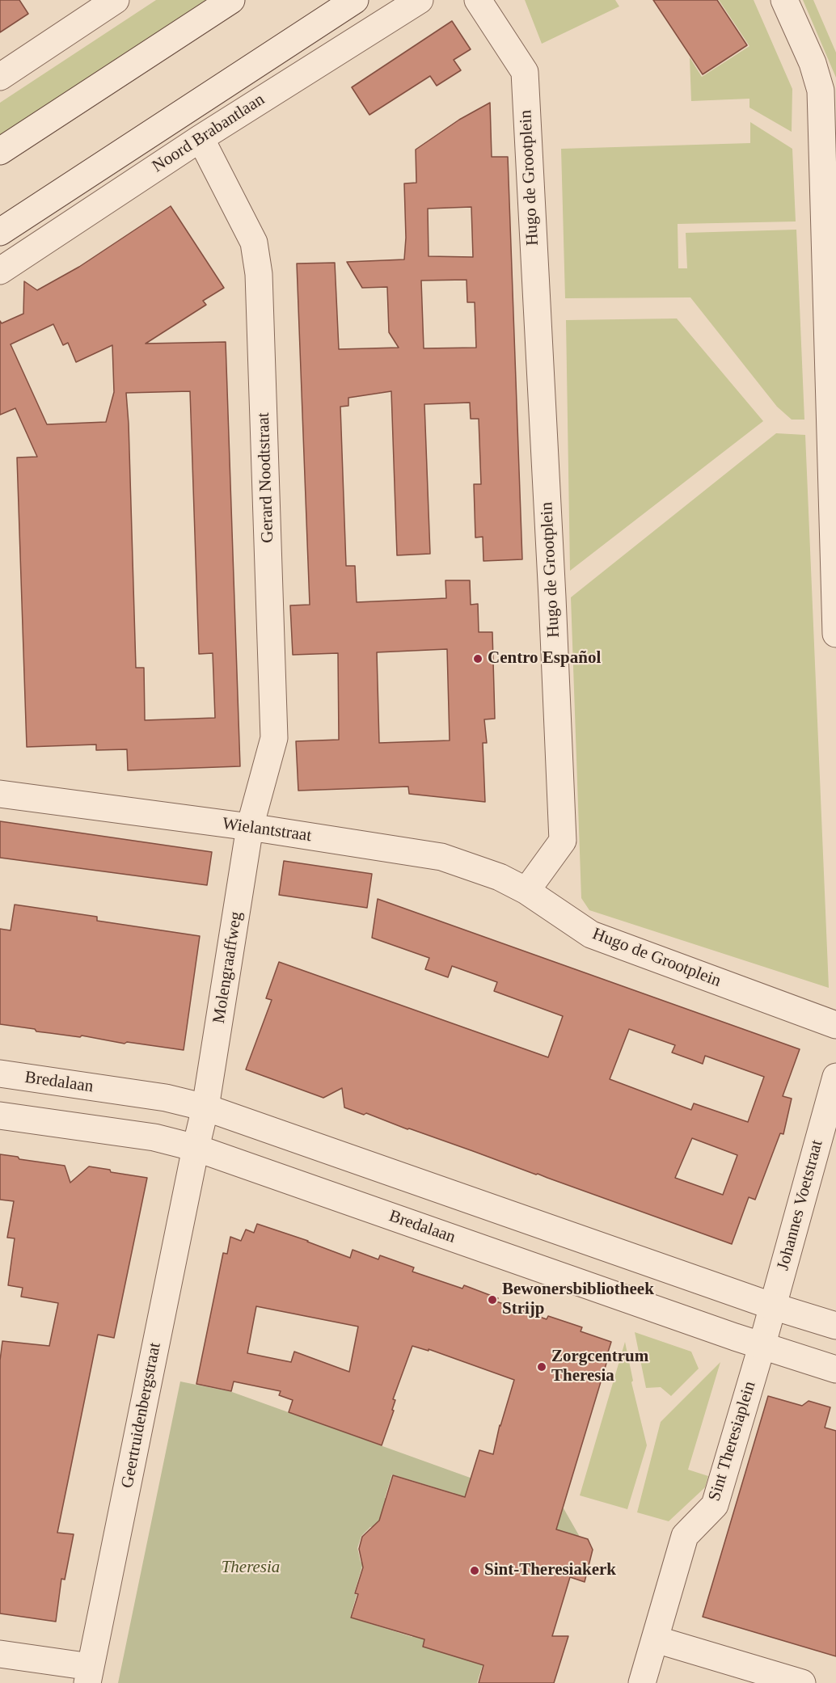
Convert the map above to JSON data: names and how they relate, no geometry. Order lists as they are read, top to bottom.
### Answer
{
  "streets": {
    "street": [
      "Noord Brabantlaan",
      "Hugo de Grootplein",
      "Gerard Noodtstraat",
      "Wielantstraat",
      "Molengraaffweg",
      "Bredalaan",
      "Johannes Voetstraat",
      "Geertruidenbergstraat",
      "Sint Theresiaplein"
    ]
  },
  "crossings": [
    ["Noord Brabantlaan", "Gerard Noodtstraat"],
    ["Hugo de Grootplein", "Wielantstraat"],
    ["Gerard Noodtstraat", "Wielantstraat"],
    ["Gerard Noodtstraat", "Molengraaffweg"],
    ["Wielantstraat", "Molengraaffweg"],
    ["Molengraaffweg", "Bredalaan"],
    ["Molengraaffweg", "Geertruidenbergstraat"],
    ["Bredalaan", "Johannes Voetstraat"],
    ["Bredalaan", "Geertruidenbergstraat"],
    ["Bredalaan", "Sint Theresiaplein"],
    ["Johannes Voetstraat", "Sint Theresiaplein"]
  ],
  "parks": ["Theresia"],
  "places": [
    "Centro Español",
    "Bewonersbibliotheek Strijp",
    "Zorgcentrum Theresia",
    "Sint-Theresiakerk"
  ]
}
